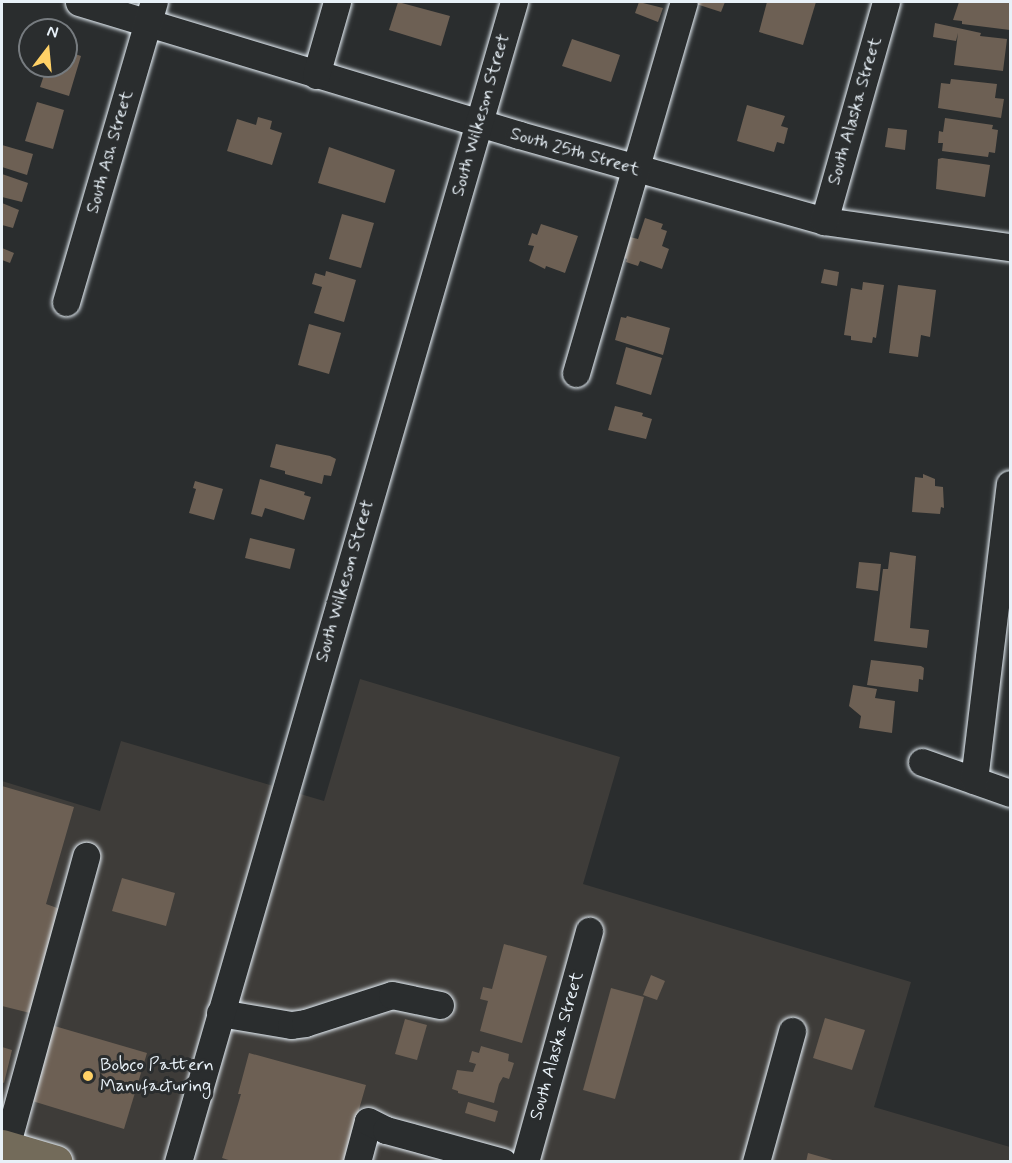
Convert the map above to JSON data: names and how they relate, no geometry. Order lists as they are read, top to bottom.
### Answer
{
  "streets": {
    "street": [
      "South Alaska Street",
      "South Wilkeson Street",
      "South Ash Street",
      "South 25th Street"
    ]
  },
  "crossings": [
    ["South Alaska Street", "South 25th Street"],
    ["South Wilkeson Street", "South 25th Street"],
    ["South Ash Street", "South 25th Street"]
  ],
  "places": ["Bobco Pattern Manufacturing"],
  "north": "top"
}
